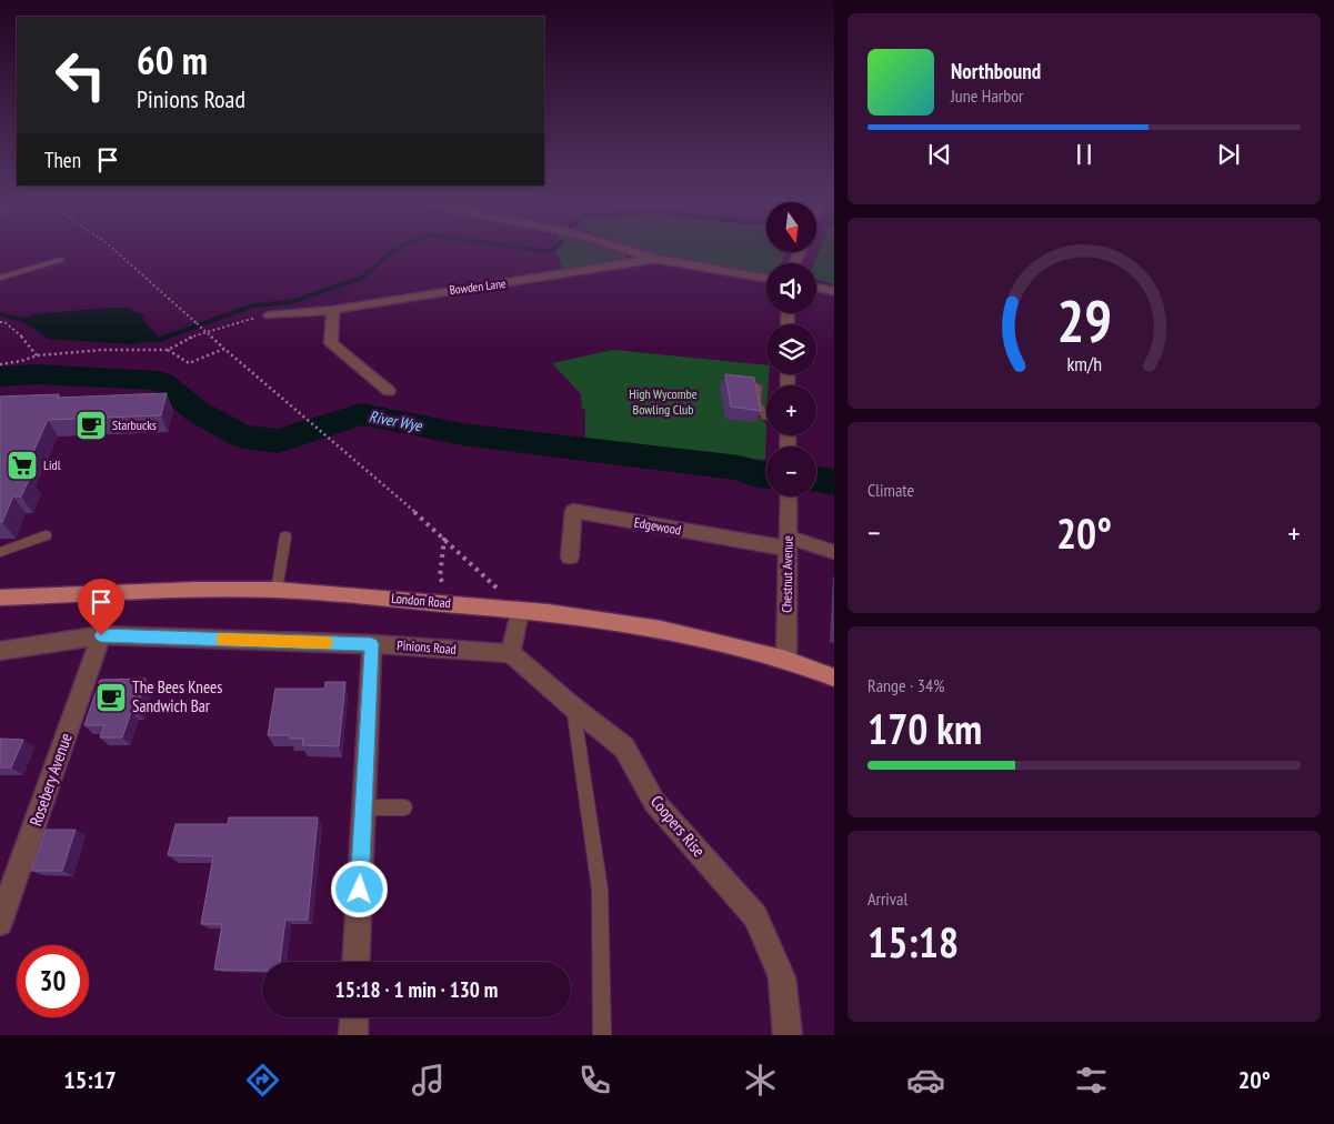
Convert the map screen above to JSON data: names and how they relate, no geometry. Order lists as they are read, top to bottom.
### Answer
{
  "streets": {
    "main road": ["London Road"],
    "street": [
      "Bowden Lane",
      "Edgewood",
      "Chestnut Avenue",
      "Pinions Road",
      "Rosebery Avenue",
      "Coopers Rise"
    ]
  },
  "crossings": [
    ["Edgewood", "Chestnut Avenue"],
    ["Chestnut Avenue", "London Road"],
    ["Pinions Road", "Rosebery Avenue"],
    ["Pinions Road", "Coopers Rise"]
  ],
  "water": ["River Wye"],
  "parks": ["High Wycombe Bowling Club"],
  "places": {
    "cafe": ["Starbucks", "The Bees Knees Sandwich Bar"],
    "supermarket": ["Lidl"]
  },
  "north": "bottom",
  "page": {
    "turn": ["60 m", "Pinions Road"],
    "song": ["Northbound", "June Harbor"],
    "then": "Then",
    "map_buttons": ["+", "−"],
    "tile": [
      "Climate",
      ["Range · 34%", "170 km"],
      ["Arrival", "15:18"]
    ],
    "heat": ["−", "20°", "+"],
    "limit": "30",
    "trip": "15:18 · 1 min · 130 m",
    "tabs": ["15:17", "20°"],
    "gauge": ["29", "km/h"]
  }
}
